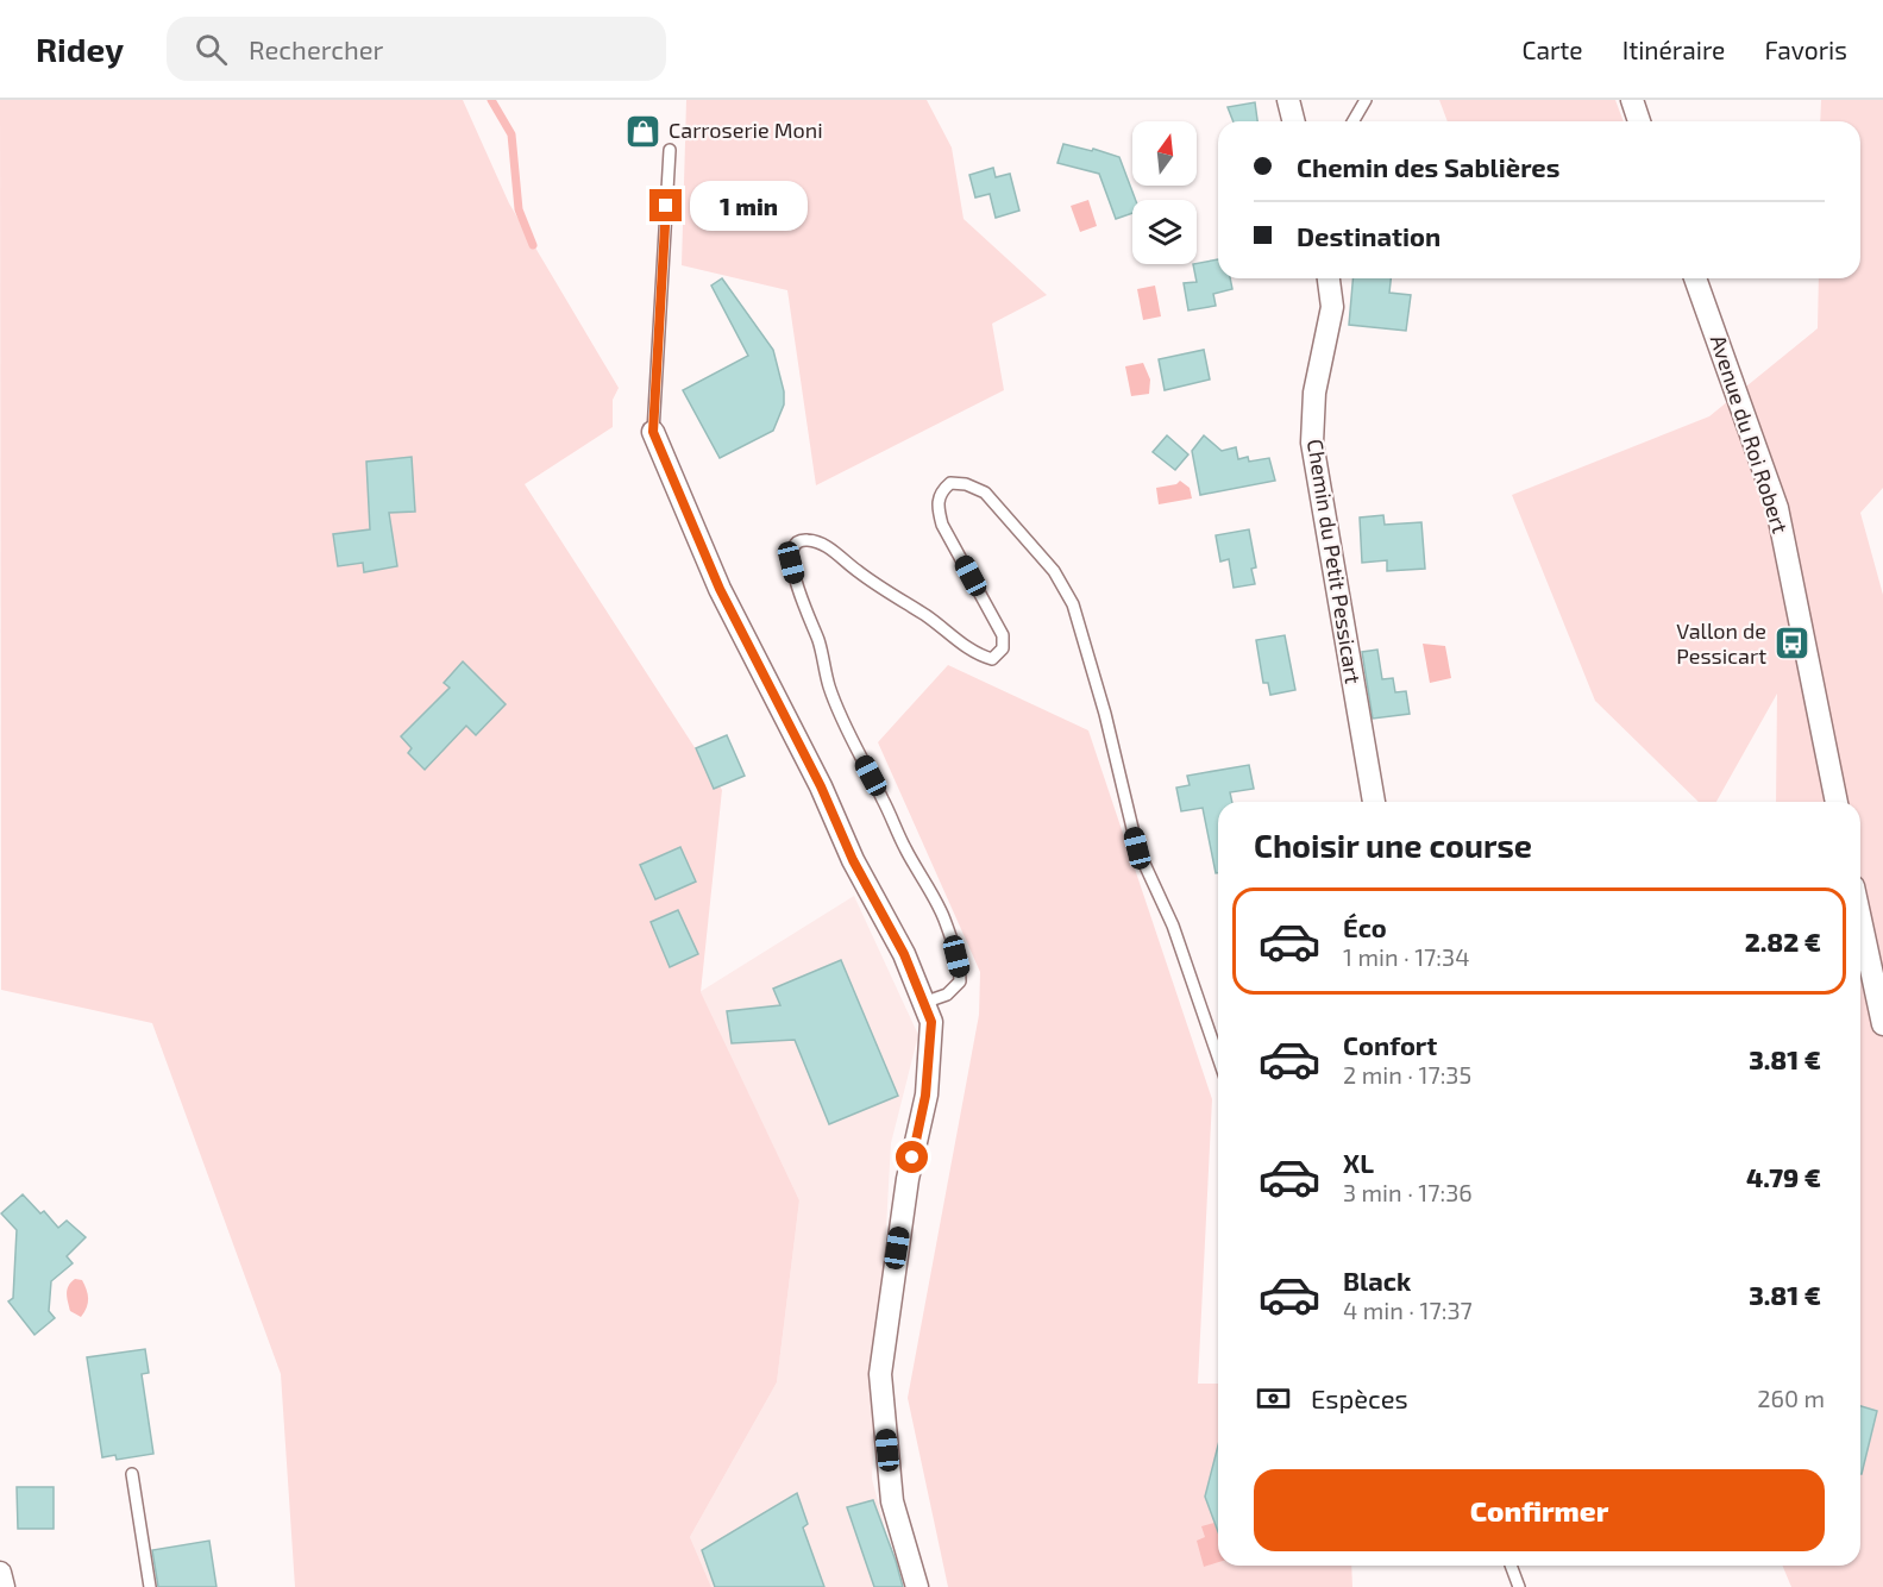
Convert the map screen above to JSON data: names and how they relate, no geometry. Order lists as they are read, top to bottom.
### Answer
{
  "streets": {
    "street": ["Avenue du Roi Robert", "Chemin du Petit Pessicart"]
  },
  "places": {
    "shop": ["Carroserie Moni"],
    "bus stop": ["Vallon de Pessicart"]
  },
  "north": "top",
  "page": {
    "header": "Ridey",
    "search": "Rechercher",
    "nav": ["Carte", "Itinéraire", "Favoris"],
    "banner": ["Chemin des Sablières", "Destination"],
    "bubble": "1 min",
    "heading": "Choisir une course",
    "list": [
      {
        "name": "Éco",
        "note": "1 min · 17:34",
        "value": "2.82 €"
      },
      {
        "name": "Confort",
        "note": "2 min · 17:35",
        "value": "3.81 €"
      },
      {
        "name": "XL",
        "note": "3 min · 17:36",
        "value": "4.79 €"
      },
      {
        "name": "Black",
        "note": "4 min · 17:37",
        "value": "3.81 €"
      }
    ],
    "pay": ["Espèces", "260 m"],
    "buttons": "Confirmer"
  }
}
